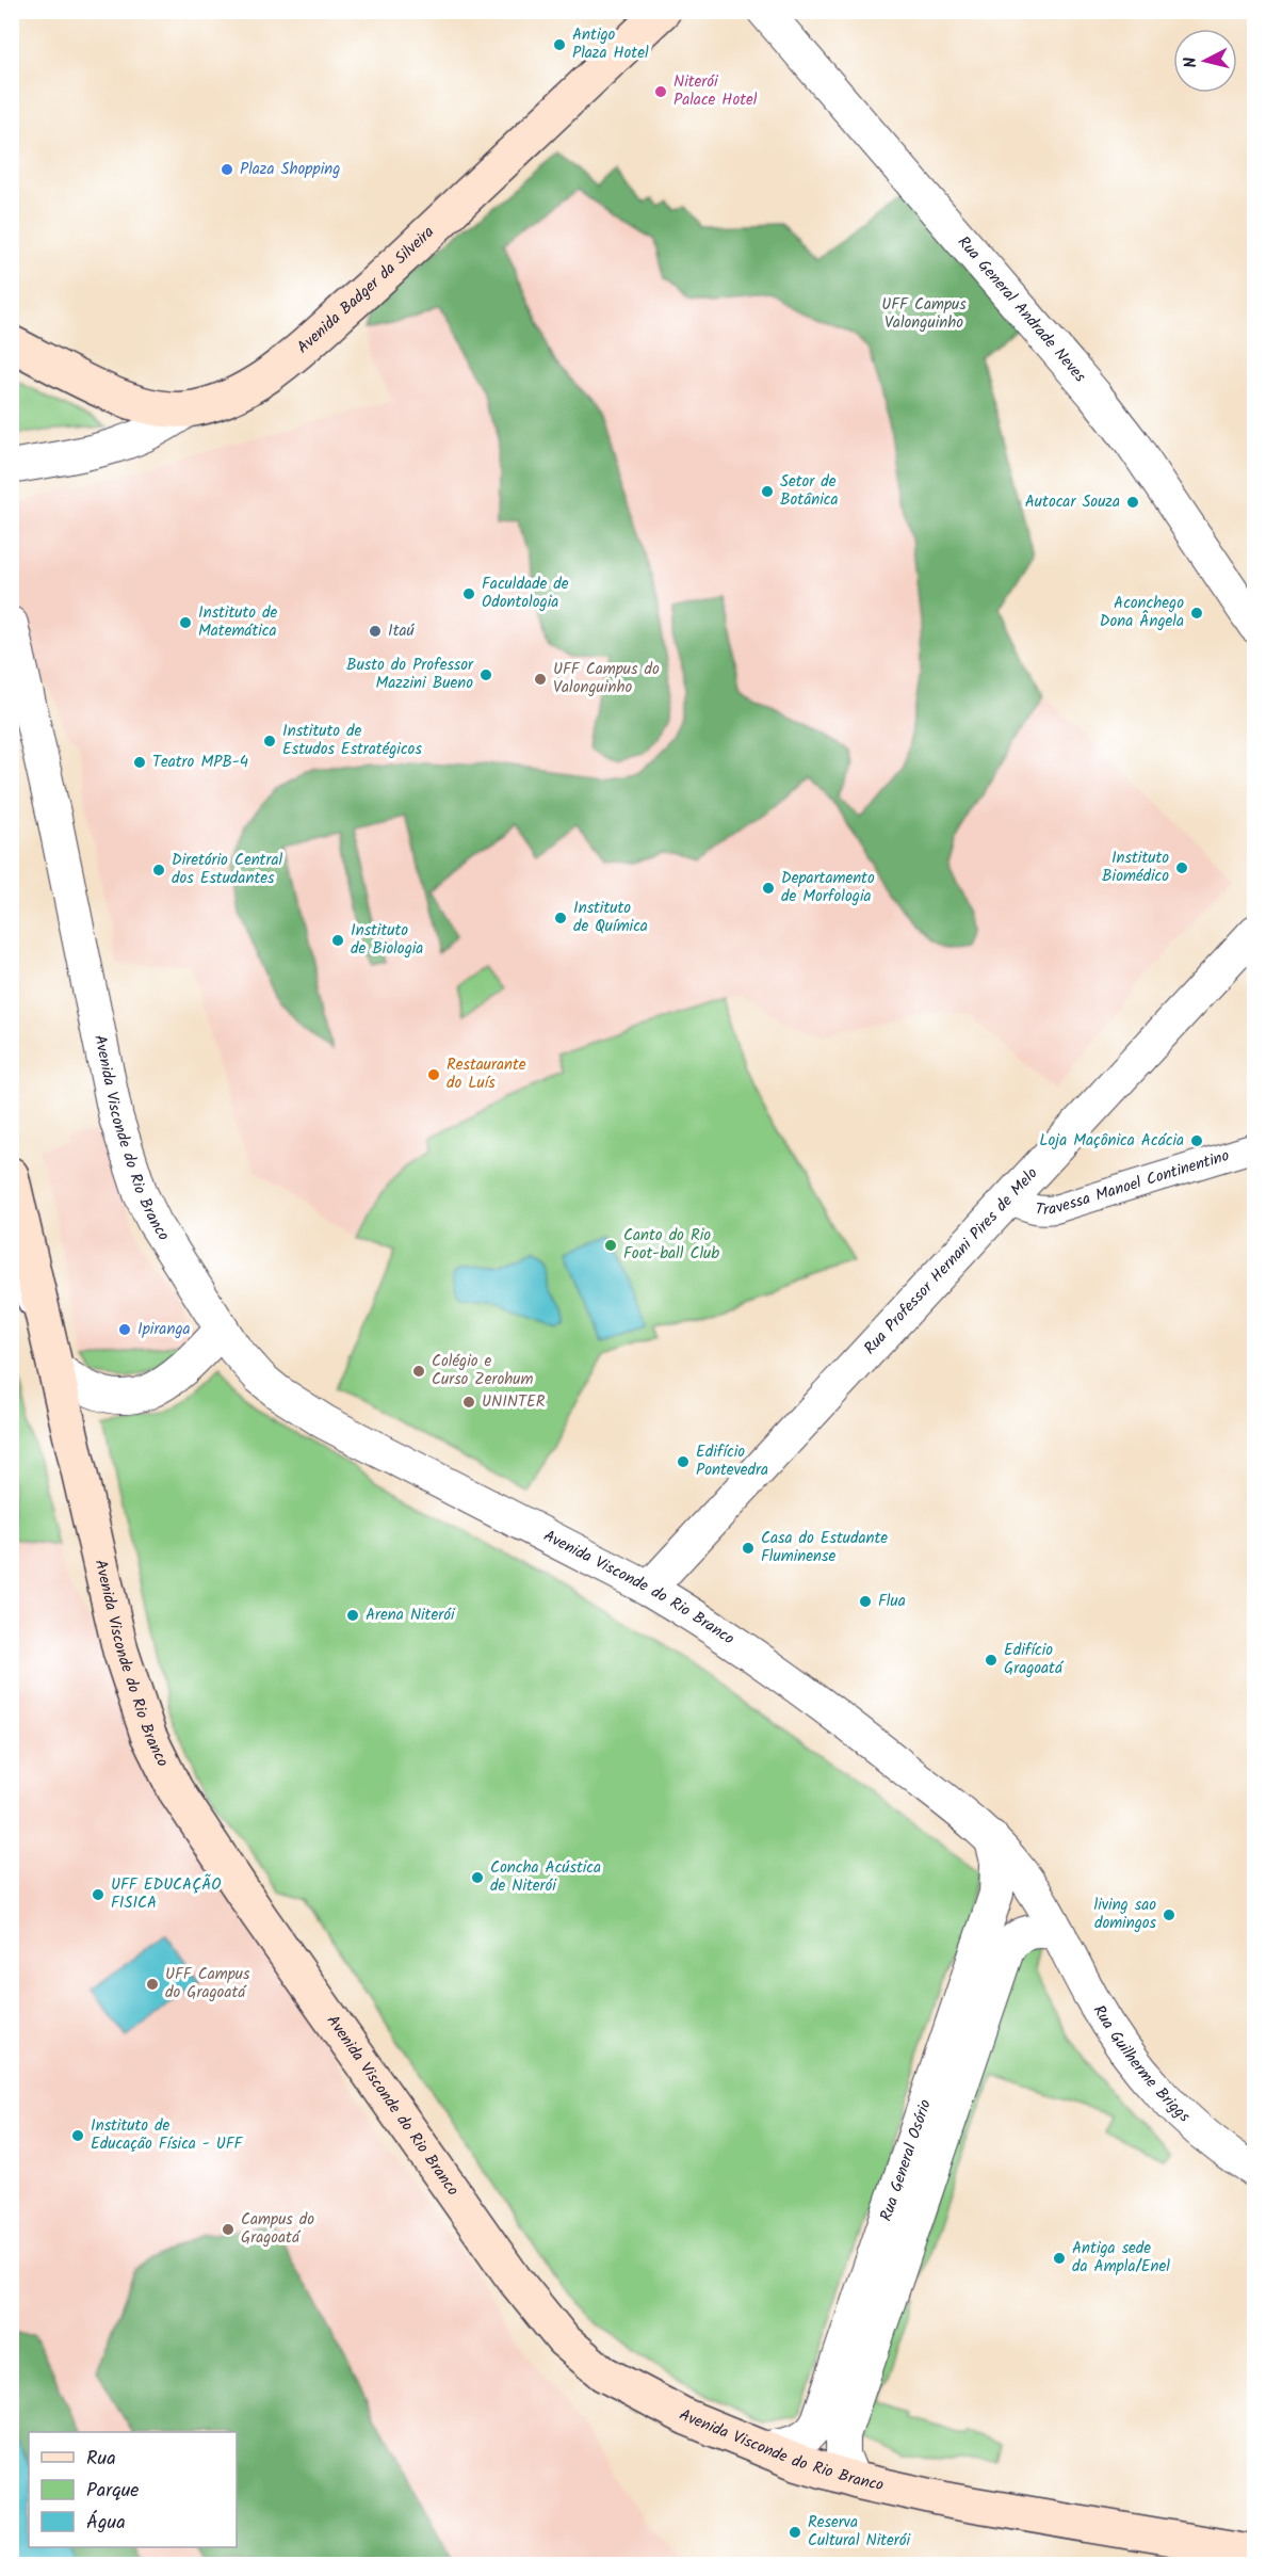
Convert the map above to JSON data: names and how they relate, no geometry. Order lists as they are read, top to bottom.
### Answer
{
  "streets": {
    "main road": ["Avenida Badger da Silveira", "Avenida Visconde do Rio Branco"],
    "street": [
      "Rua General Andrade Neves",
      "Travessa Manoel Continentino",
      "Rua Professor Hernani Pires de Melo",
      "Rua Guilherme Briggs",
      "Rua General Osório"
    ]
  },
  "crossings": [
    ["Avenida Visconde do Rio Branco", "Rua Professor Hernani Pires de Melo"],
    ["Avenida Visconde do Rio Branco", "Rua Guilherme Briggs"],
    ["Avenida Visconde do Rio Branco", "Rua General Osório"],
    ["Travessa Manoel Continentino", "Rua Professor Hernani Pires de Melo"],
    ["Rua Guilherme Briggs", "Rua General Osório"]
  ],
  "parks": ["UFF Campus Valonguinho"],
  "places": [
    "Antigo Plaza Hotel",
    "Niterói Palace Hotel",
    "Plaza Shopping",
    "Setor de Botânica",
    "Autocar Souza",
    "Faculdade de Odontologia",
    "Aconchego Dona Ângela",
    "Instituto de Matemática",
    "Itaú",
    "Busto do Professor Mazzini Bueno",
    "UFF Campus do Valonguinho",
    "Instituto de Estudos Estratégicos",
    "Teatro MPB-4",
    "Instituto Biomédico",
    "Diretório Central dos Estudantes",
    "Departamento de Morfologia",
    "Instituto de Química",
    "Instituto de Biologia",
    "Restaurante do Luís",
    "Loja Maçônica Acácia",
    "Canto do Rio Foot-ball Club",
    "Ipiranga",
    "Colégio e Curso Zerohum",
    "UNINTER",
    "Edifício Pontevedra",
    "Casa do Estudante Fluminense",
    "Flua",
    "Arena Niterói",
    "Edifício Gragoatá",
    "Concha Acústica de Niterói",
    "UFF EDUCAÇÃO FISICA",
    "living sao domingos",
    "UFF Campus do Gragoatá",
    "Instituto de Educação Física - UFF",
    "Campus do Gragoatá",
    "Antiga sede da Ampla/Enel",
    "Reserva Cultural Niterói"
  ],
  "legend": ["Rua", "Parque", "Água"],
  "north": "left"
}
